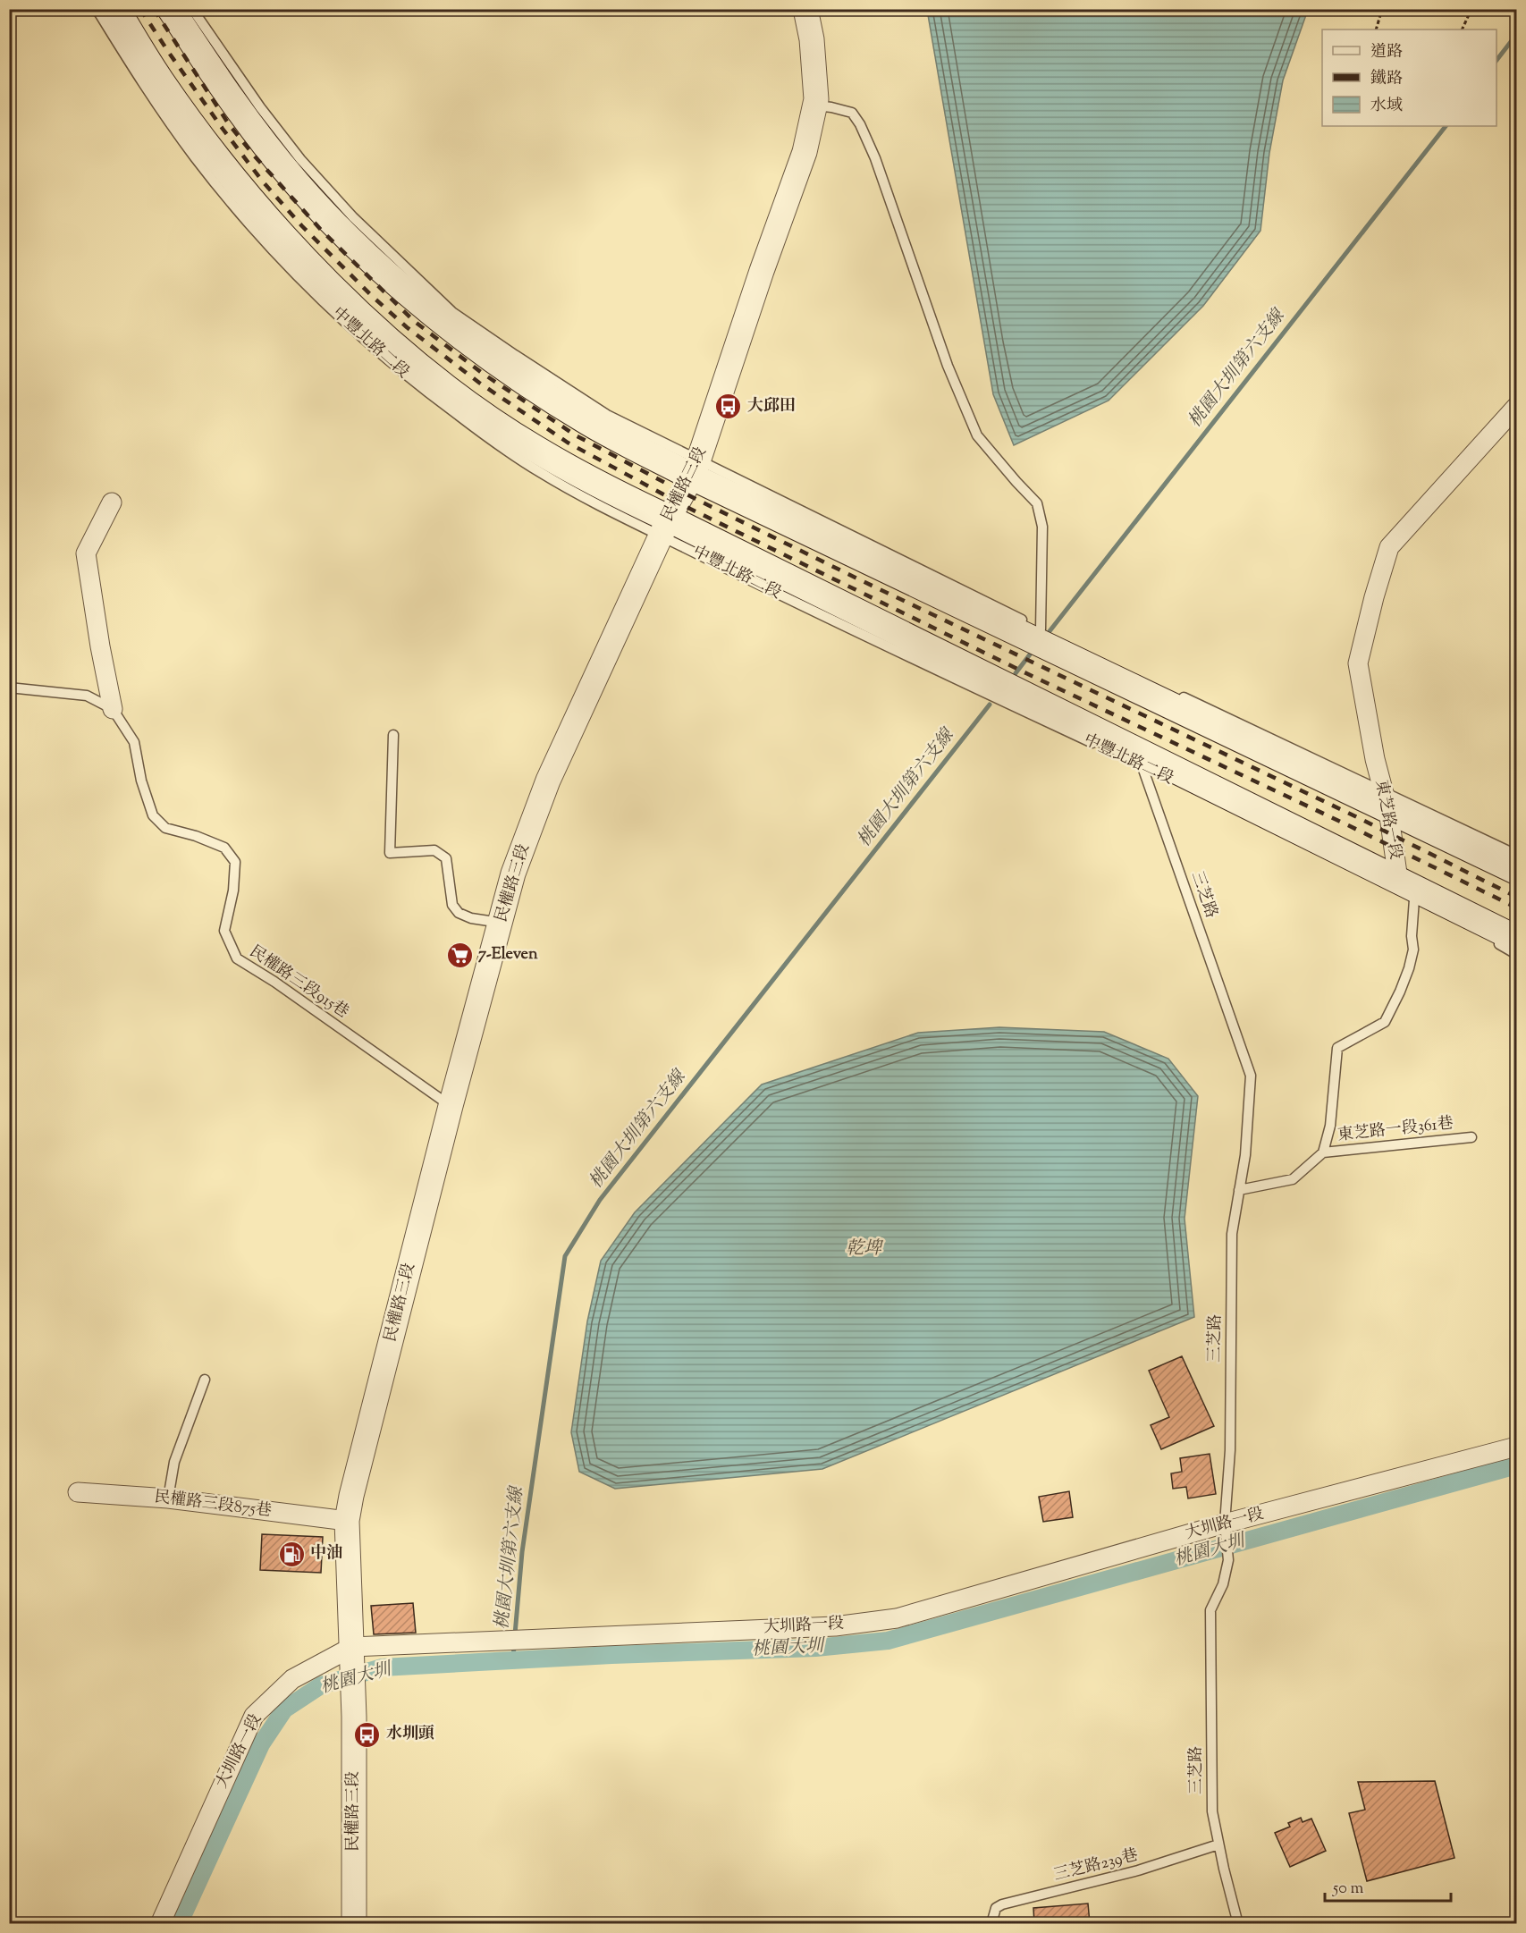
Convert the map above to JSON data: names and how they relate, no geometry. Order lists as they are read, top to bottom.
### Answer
{
  "streets": {
    "main road": ["中豐北路二段"],
    "street": [
      "民權路三段",
      "東芝路一段",
      "民權路三段875巷",
      "大圳路一段"
    ],
    "lane": [
      "三芝路",
      "民權路三段915巷",
      "東芝路一段361巷",
      "三芝路239巷"
    ]
  },
  "crossings": [
    ["中豐北路二段", "民權路三段"],
    ["中豐北路二段", "東芝路一段"],
    ["中豐北路二段", "三芝路"],
    ["民權路三段", "民權路三段915巷"],
    ["民權路三段", "民權路三段875巷"],
    ["民權路三段", "大圳路一段"],
    ["東芝路一段", "東芝路一段361巷"],
    ["三芝路", "大圳路一段"],
    ["三芝路", "三芝路239巷"]
  ],
  "water": ["桃園大圳第六支線", "乾埤", "桃園大圳"],
  "places": {
    "bus stop": ["大邱田", "水圳頭"],
    "supermarket": ["7-Eleven"],
    "fuel station": ["中油"]
  },
  "legend": ["道路", "鐵路", "水域"],
  "scale_bar": "50 m"
}
